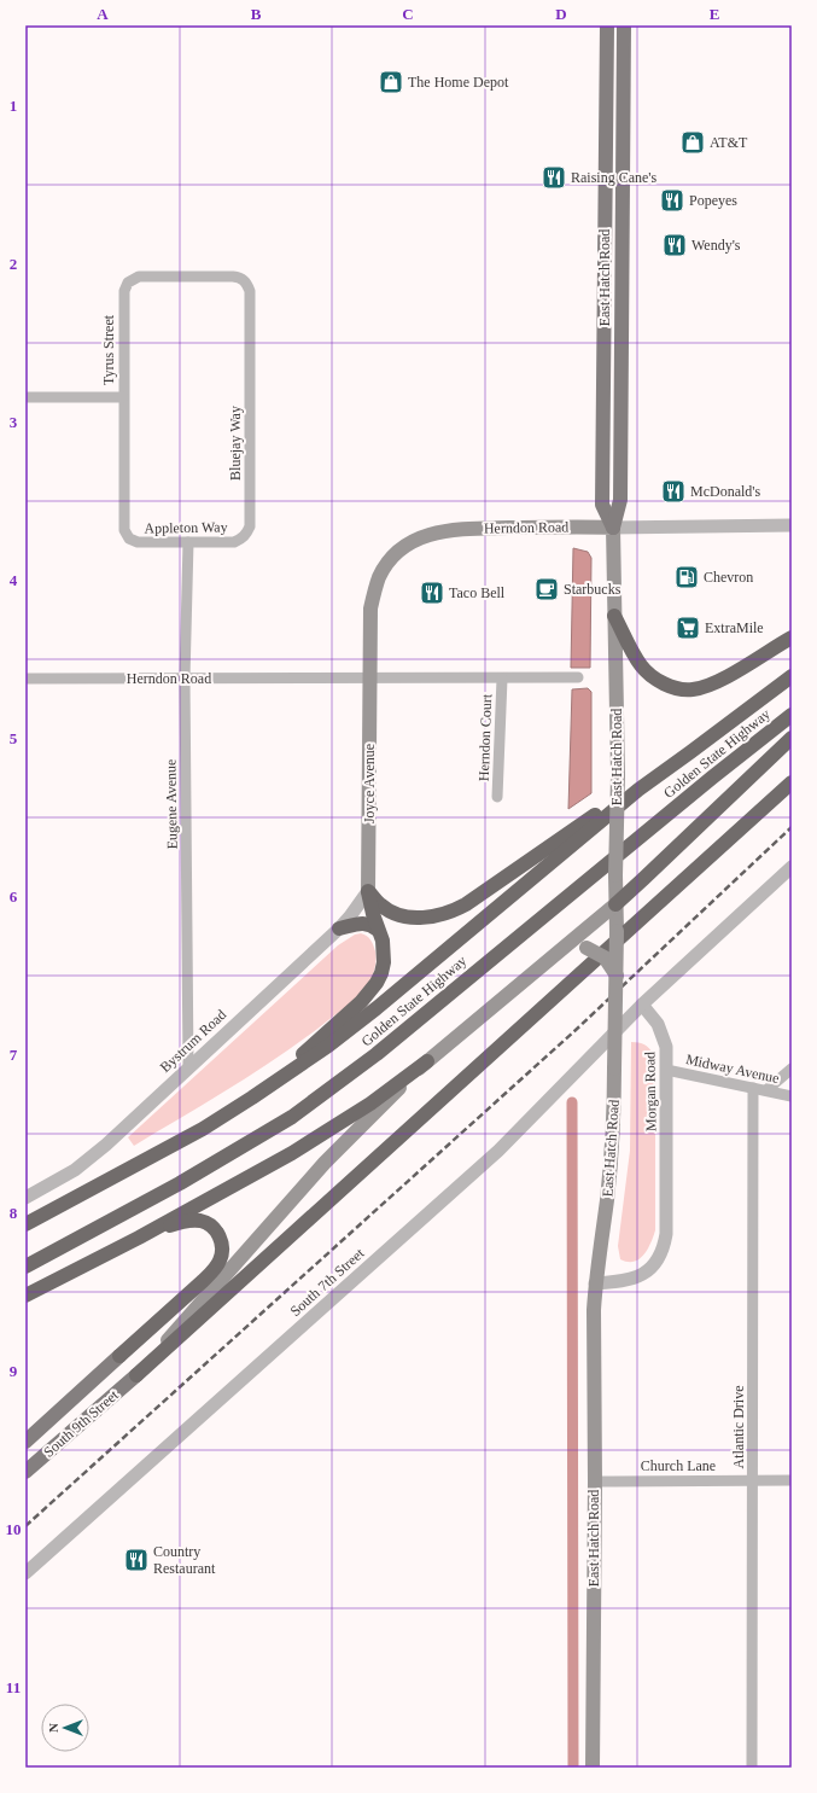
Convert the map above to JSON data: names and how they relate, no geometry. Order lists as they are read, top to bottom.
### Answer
{
  "streets": {
    "highway": ["Golden State Highway"],
    "main road": [
      "East Hatch Road",
      "Herndon Road",
      "Joyce Avenue",
      "South 9th Street"
    ],
    "street": [
      "Tyrus Street",
      "Bluejay Way",
      "Appleton Way",
      "Herndon Court",
      "Eugene Avenue",
      "Bystrum Road",
      "Midway Avenue",
      "Morgan Road",
      "South 7th Street",
      "Atlantic Drive",
      "Church Lane"
    ]
  },
  "crossings": [
    ["East Hatch Road", "Herndon Road"],
    ["East Hatch Road", "Morgan Road"],
    ["East Hatch Road", "Church Lane"],
    ["Tyrus Street", "Bluejay Way"],
    ["Tyrus Street", "Appleton Way"],
    ["Bluejay Way", "Appleton Way"],
    ["Appleton Way", "Eugene Avenue"],
    ["Herndon Road", "Herndon Court"],
    ["Herndon Road", "Joyce Avenue"],
    ["Herndon Road", "Eugene Avenue"],
    ["Joyce Avenue", "Bystrum Road"],
    ["Eugene Avenue", "Bystrum Road"],
    ["Midway Avenue", "Morgan Road"],
    ["Midway Avenue", "Atlantic Drive"],
    ["Morgan Road", "South 7th Street"],
    ["Atlantic Drive", "Church Lane"]
  ],
  "places": {
    "shop": ["The Home Depot", "AT&T"],
    "restaurant": [
      "Raising Cane's",
      "Popeyes",
      "Wendy's",
      "McDonald's",
      "Taco Bell",
      "Country Restaurant"
    ],
    "fuel station": ["Chevron"],
    "cafe": ["Starbucks"],
    "supermarket": ["ExtraMile"]
  },
  "north": "left",
  "grid": {
    "columns": [
      "A",
      "B",
      "C",
      "D",
      "E"
    ],
    "rows": [
      "1",
      "2",
      "3",
      "4",
      "5",
      "6",
      "7",
      "8",
      "9",
      "10",
      "11"
    ]
  }
}
